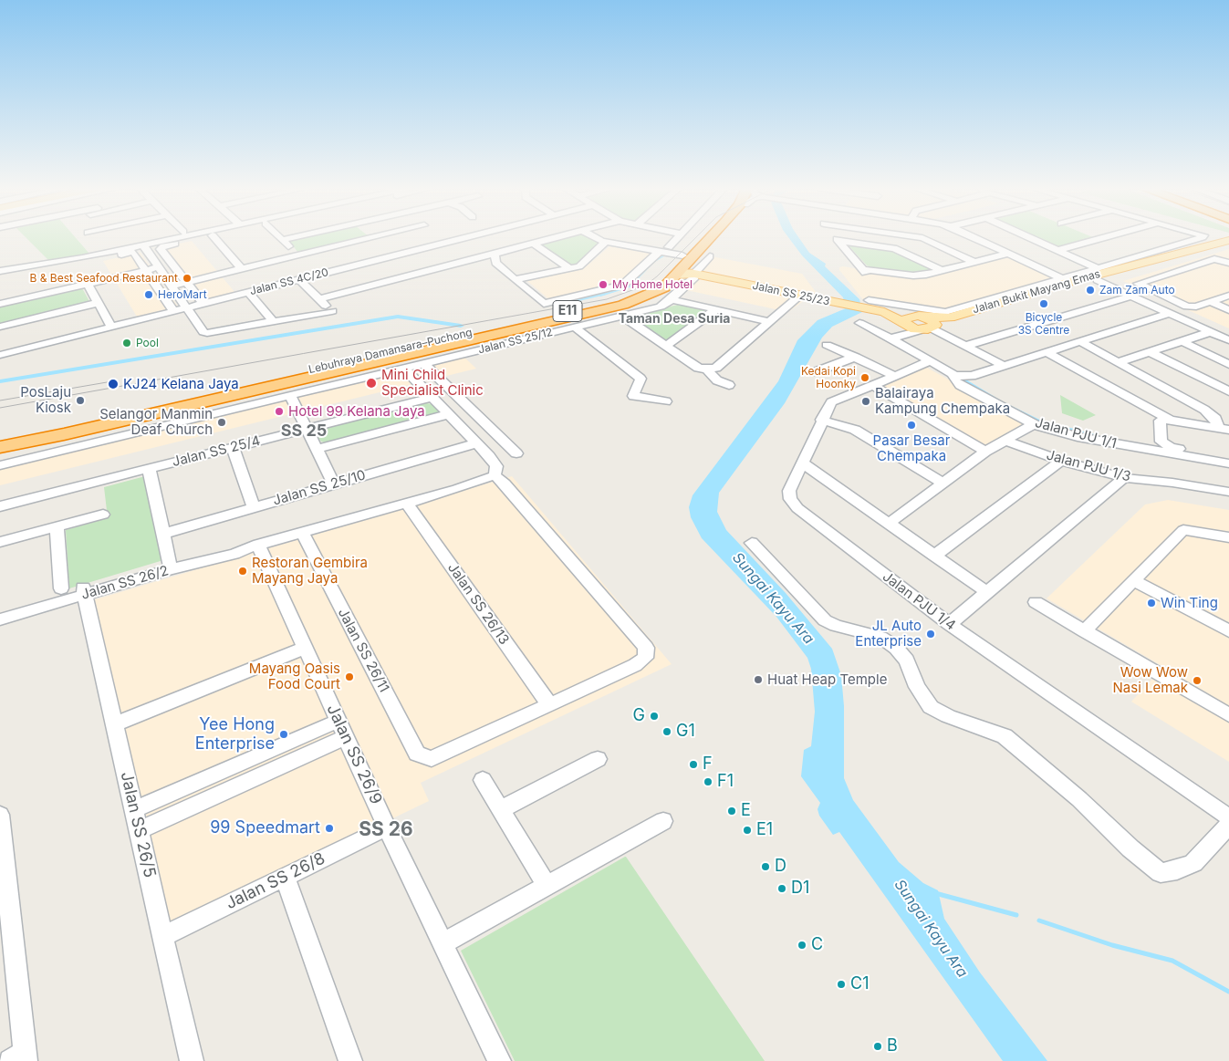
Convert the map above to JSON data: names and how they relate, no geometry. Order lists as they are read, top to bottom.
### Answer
{
  "streets": {
    "highway": ["E11", "Lebuhraya Damansara–Puchong"],
    "main road": ["Jalan Bukit Mayang Emas", "Jalan SS 25/23"],
    "street": [
      "Jalan SS 4C/20",
      "Jalan SS 25/12",
      "Jalan PJU 1/1",
      "Jalan SS 25/4",
      "Jalan PJU 1/3",
      "Jalan SS 25/10",
      "Jalan SS 26/2",
      "Jalan PJU 1/4",
      "Jalan SS 26/13",
      "Jalan SS 26/11",
      "Jalan SS 26/9",
      "Jalan SS 26/5",
      "Jalan SS 26/8"
    ]
  },
  "crossings": [
    ["Jalan Bukit Mayang Emas", "Jalan SS 25/23"],
    ["Jalan SS 25/23", "Jalan SS 25/12"],
    ["Jalan SS 25/23", "Lebuhraya Damansara–Puchong"],
    ["Jalan SS 25/12", "Lebuhraya Damansara–Puchong"],
    ["Jalan PJU 1/1", "Jalan PJU 1/4"],
    ["Jalan SS 26/2", "Jalan SS 26/13"],
    ["Jalan SS 26/2", "Jalan SS 26/11"],
    ["Jalan SS 26/2", "Jalan SS 26/9"],
    ["Jalan SS 26/2", "Jalan SS 26/5"],
    ["Jalan SS 26/13", "Jalan SS 26/11"],
    ["Jalan SS 26/9", "Jalan SS 26/8"],
    ["Jalan SS 26/5", "Jalan SS 26/8"]
  ],
  "districts": ["Taman Desa Suria", "SS 25", "SS 26"],
  "water": ["Sungai Kayu Ara"],
  "places": [
    "B & Best Seafood Restaurant",
    "My Home Hotel",
    "Zam Zam Auto",
    "HeroMart",
    "Bicycle 3S Centre",
    "Pool",
    "Kedai Kopi Hoonky",
    "Mini Child Specialist Clinic",
    "KJ24 Kelana Jaya",
    "PosLaju Kiosk",
    "Balairaya Kampung Chempaka",
    "Hotel 99 Kelana Jaya",
    "Selangor Manmin Deaf Church",
    "Pasar Besar Chempaka",
    "Restoran Gembira Mayang Jaya",
    "Win Ting",
    "JL Auto Enterprise",
    "Mayang Oasis Food Court",
    "Huat Heap Temple",
    "Wow Wow Nasi Lemak",
    "G",
    "G1",
    "Yee Hong Enterprise",
    "F",
    "F1",
    "E",
    "99 Speedmart",
    "E1",
    "D",
    "D1",
    "C",
    "C1",
    "B"
  ]
}
